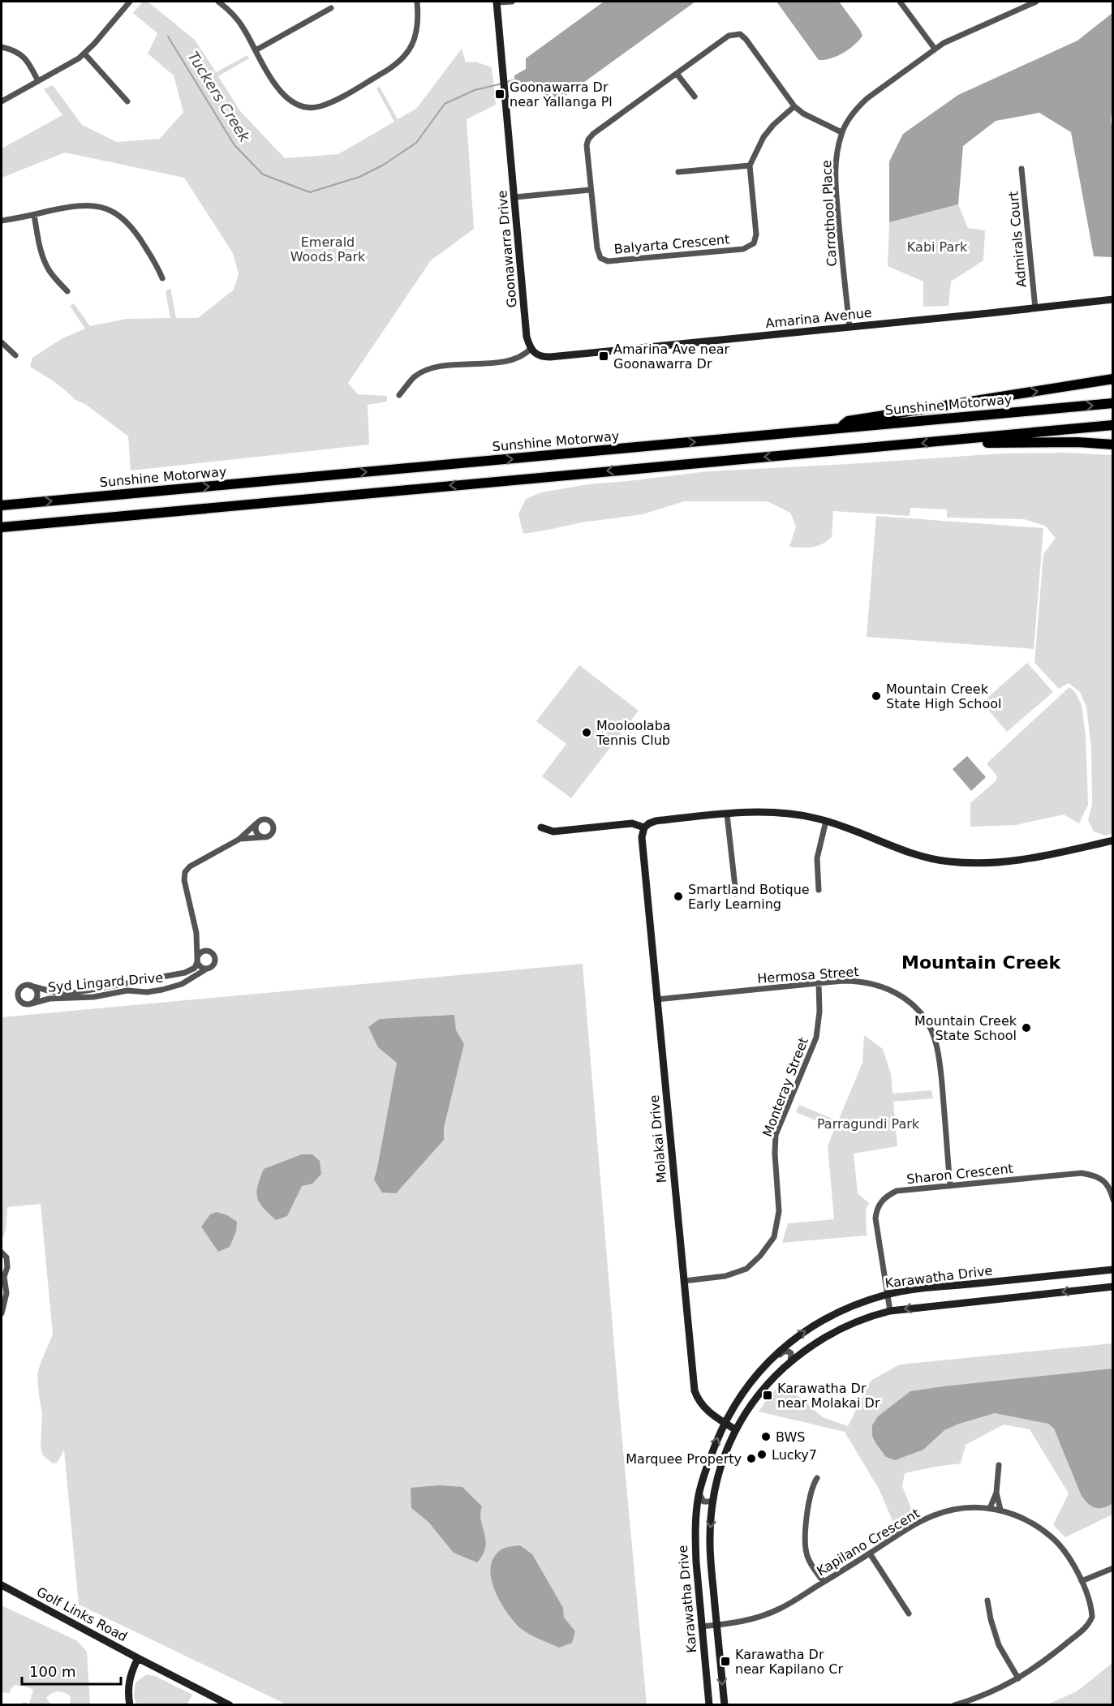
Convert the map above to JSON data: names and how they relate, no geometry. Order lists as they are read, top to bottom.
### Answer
{
  "streets": {
    "highway": ["Sunshine Motorway"],
    "street": [
      "Carrothool Place",
      "Admirals Court",
      "Balyarta Crescent",
      "Goonawarra Drive",
      "Amarina Avenue",
      "Hermosa Street",
      "Syd Lingard Drive",
      "Monteray Street",
      "Molakai Drive",
      "Sharon Crescent",
      "Karawatha Drive",
      "Kapilano Crescent",
      "Golf Links Road"
    ]
  },
  "crossings": [
    ["Carrothool Place", "Balyarta Crescent"],
    ["Carrothool Place", "Amarina Avenue"],
    ["Admirals Court", "Amarina Avenue"],
    ["Goonawarra Drive", "Amarina Avenue"],
    ["Hermosa Street", "Monteray Street"],
    ["Hermosa Street", "Molakai Drive"],
    ["Hermosa Street", "Sharon Crescent"],
    ["Monteray Street", "Molakai Drive"],
    ["Molakai Drive", "Karawatha Drive"],
    ["Sharon Crescent", "Karawatha Drive"],
    ["Karawatha Drive", "Kapilano Crescent"]
  ],
  "districts": ["Mountain Creek"],
  "water": ["Tuckers Creek"],
  "parks": ["Emerald Woods Park", "Kabi Park", "Parragundi Park"],
  "places": {
    "transit": [
      "Goonawarra Dr near Yallanga Pl",
      "Amarina Ave near Goonawarra Dr",
      "Karawatha Dr near Molakai Dr",
      "Karawatha Dr near Kapilano Cr"
    ],
    "other": [
      "Mountain Creek State High School",
      "Mooloolaba Tennis Club",
      "Smartland Botique Early Learning",
      "Mountain Creek State School",
      "BWS",
      "Lucky7",
      "Marquee Property"
    ]
  },
  "scale_bar": "100 m"
}
